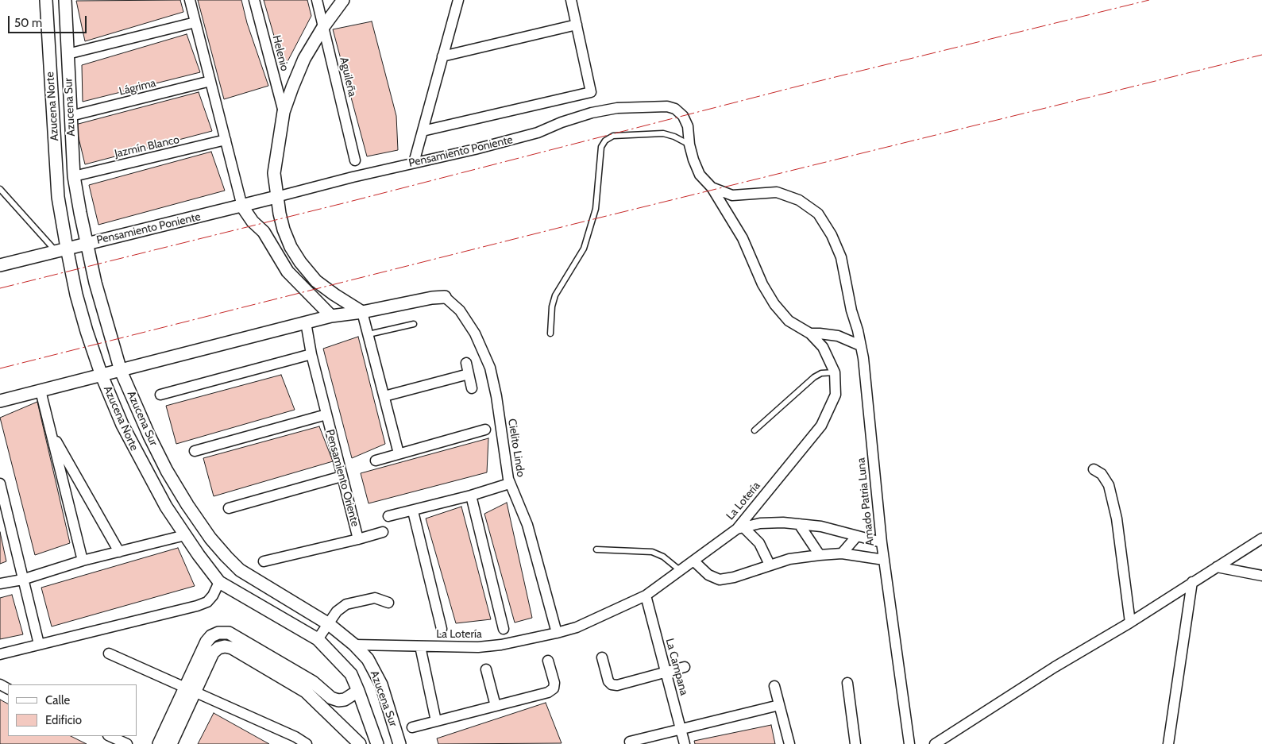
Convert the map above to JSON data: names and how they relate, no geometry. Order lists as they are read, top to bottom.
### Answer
{
  "streets": {
    "street": [
      "Helenio",
      "Aguileña",
      "Lágrima",
      "Azucena Norte",
      "Azucena Sur",
      "Jazmín Blanco",
      "Pensamiento Poniente",
      "Cielito Lindo",
      "Pensamiento Oriente",
      "La Lotería",
      "Amado Patria Luna",
      "La Campana"
    ]
  },
  "crossings": [
    ["Lágrima", "Azucena Sur"],
    ["Azucena Norte", "Pensamiento Poniente"],
    ["Azucena Sur", "Jazmín Blanco"],
    ["Azucena Sur", "Pensamiento Poniente"],
    ["Azucena Sur", "La Lotería"],
    ["Pensamiento Poniente", "La Lotería"],
    ["Pensamiento Poniente", "Amado Patria Luna"],
    ["Cielito Lindo", "La Lotería"],
    ["La Lotería", "La Campana"]
  ],
  "legend": ["Calle", "Edificio"],
  "scale_bar": "50 m"
}
